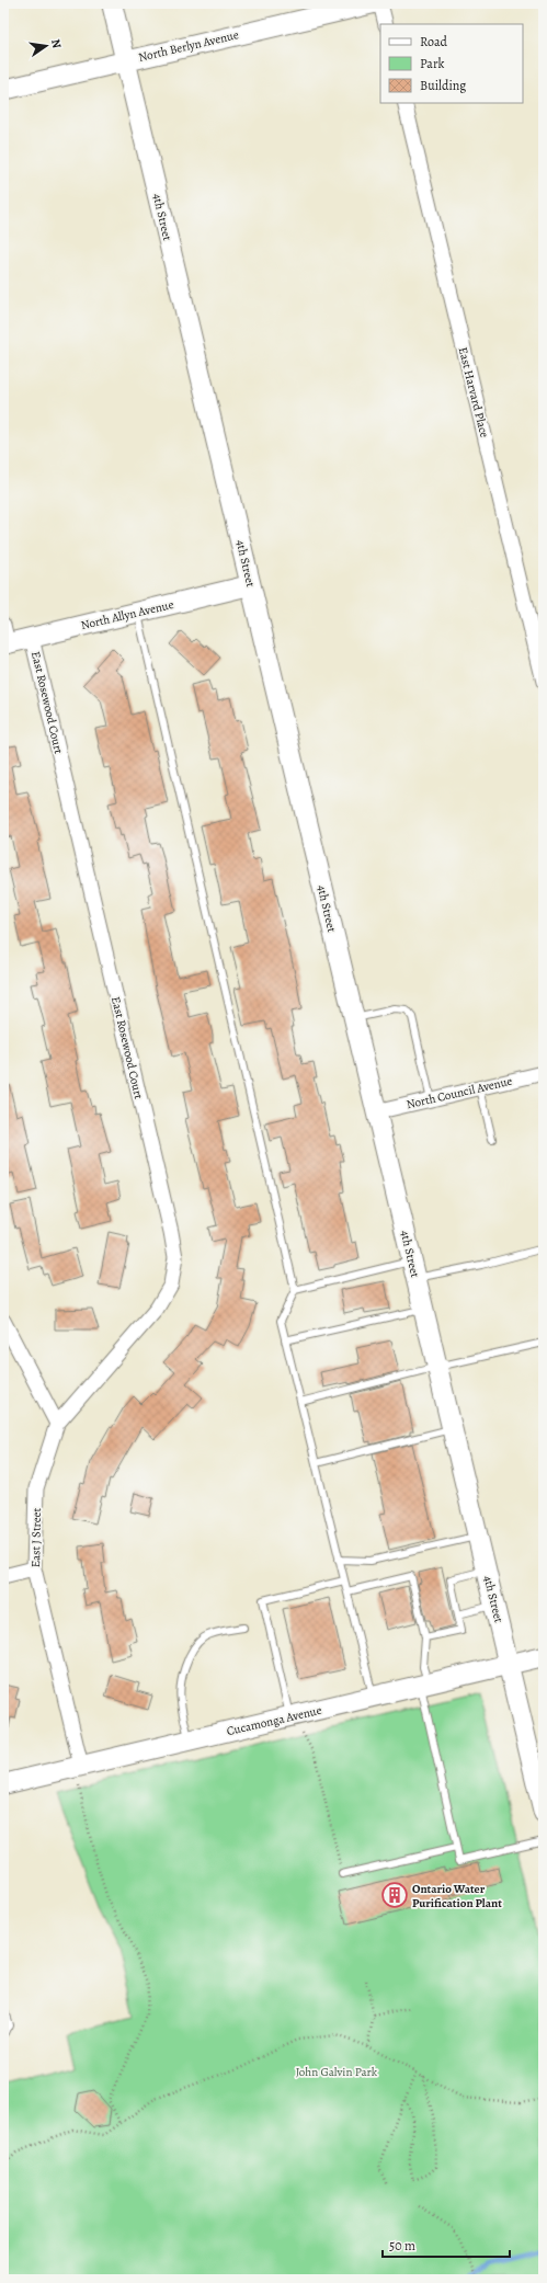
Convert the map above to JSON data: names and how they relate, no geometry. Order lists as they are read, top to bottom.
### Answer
{
  "streets": {
    "main road": [
      "North Berlyn Avenue",
      "4th Street",
      "North Allyn Avenue",
      "Cucamonga Avenue"
    ],
    "street": [
      "East Harvard Place",
      "East Rosewood Court",
      "North Council Avenue",
      "East J Street"
    ]
  },
  "crossings": [
    ["North Berlyn Avenue", "4th Street"],
    ["4th Street", "North Allyn Avenue"],
    ["4th Street", "North Council Avenue"],
    ["4th Street", "Cucamonga Avenue"],
    ["North Allyn Avenue", "East Rosewood Court"],
    ["East Rosewood Court", "East J Street"],
    ["East J Street", "Cucamonga Avenue"]
  ],
  "parks": ["John Galvin Park"],
  "places": {
    "building": ["Ontario Water Purification Plant"]
  },
  "legend": ["Road", "Park", "Building"],
  "scale_bar": "50 m",
  "north": "right"
}
